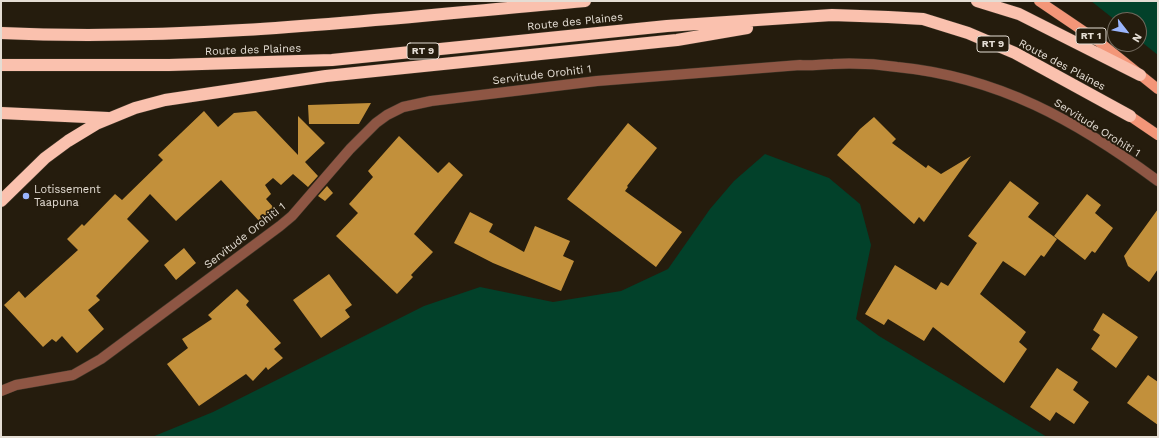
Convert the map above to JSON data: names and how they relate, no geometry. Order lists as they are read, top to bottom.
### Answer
{
  "streets": {
    "highway": ["Route des Plaines", "RT 9"],
    "main road": ["RT 1"],
    "street": ["Servitude Orohiti 1"]
  },
  "places": ["Lotissement Taapuna"],
  "north": "bottom right"
}
